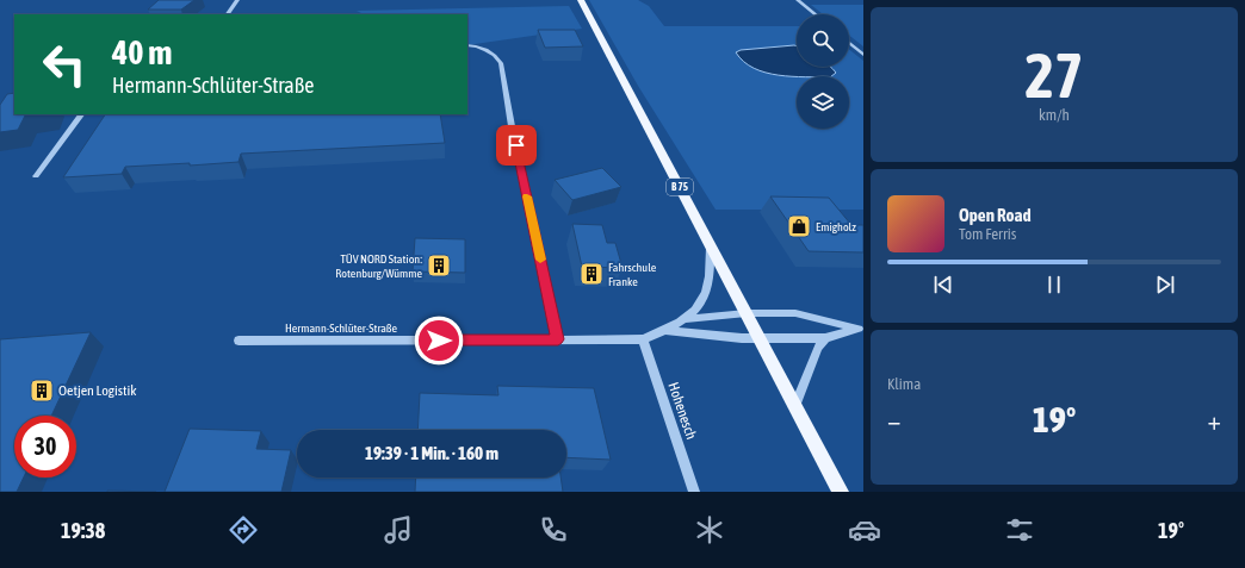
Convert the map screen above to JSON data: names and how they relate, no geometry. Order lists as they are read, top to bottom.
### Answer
{
  "streets": {
    "main road": ["B 75"],
    "street": ["Hermann-Schlüter-Straße", "Hohenesch"]
  },
  "crossings": [
    ["B 75", "Hermann-Schlüter-Straße"],
    ["Hermann-Schlüter-Straße", "Hohenesch"]
  ],
  "places": {
    "shop": ["Emigholz"],
    "building": ["TÜV NORD Station: Rotenburg/Wümme", "Fahrschule Franke", "Oetjen Logistik"]
  },
  "page": {
    "tile": [
      ["27", "km/h"],
      "Klima"
    ],
    "turn": ["40 m", "Hermann-Schlüter-Straße"],
    "song": ["Open Road", "Tom Ferris"],
    "heat": ["−", "19°", "+"],
    "limit": "30",
    "trip": "19:39 · 1 Min. · 160 m",
    "tabs": ["19:38", "19°"]
  }
}
